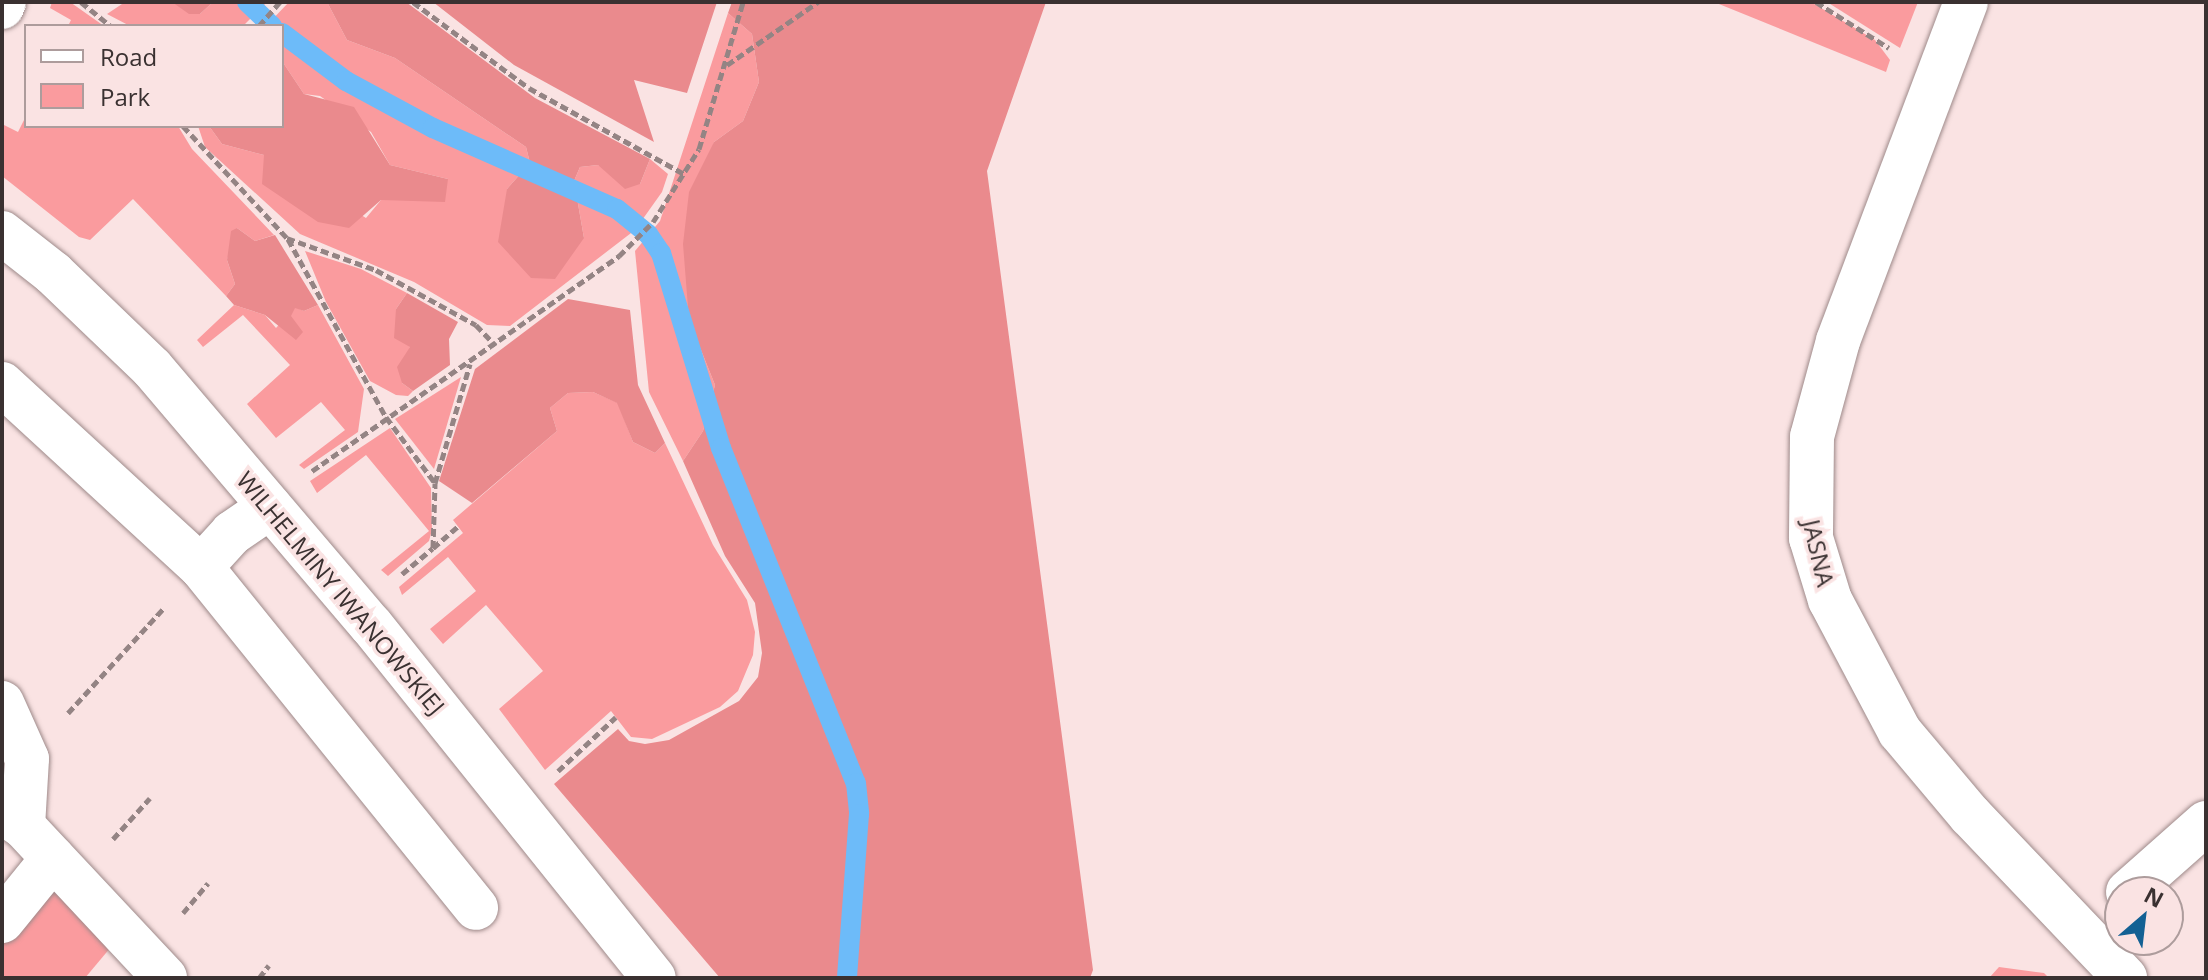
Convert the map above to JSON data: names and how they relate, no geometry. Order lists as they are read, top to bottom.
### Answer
{
  "streets": {
    "street": ["JASNA", "WILHELMINY IWANOWSKIEJ"]
  },
  "legend": ["Road", "Park"],
  "north": "top right"
}
